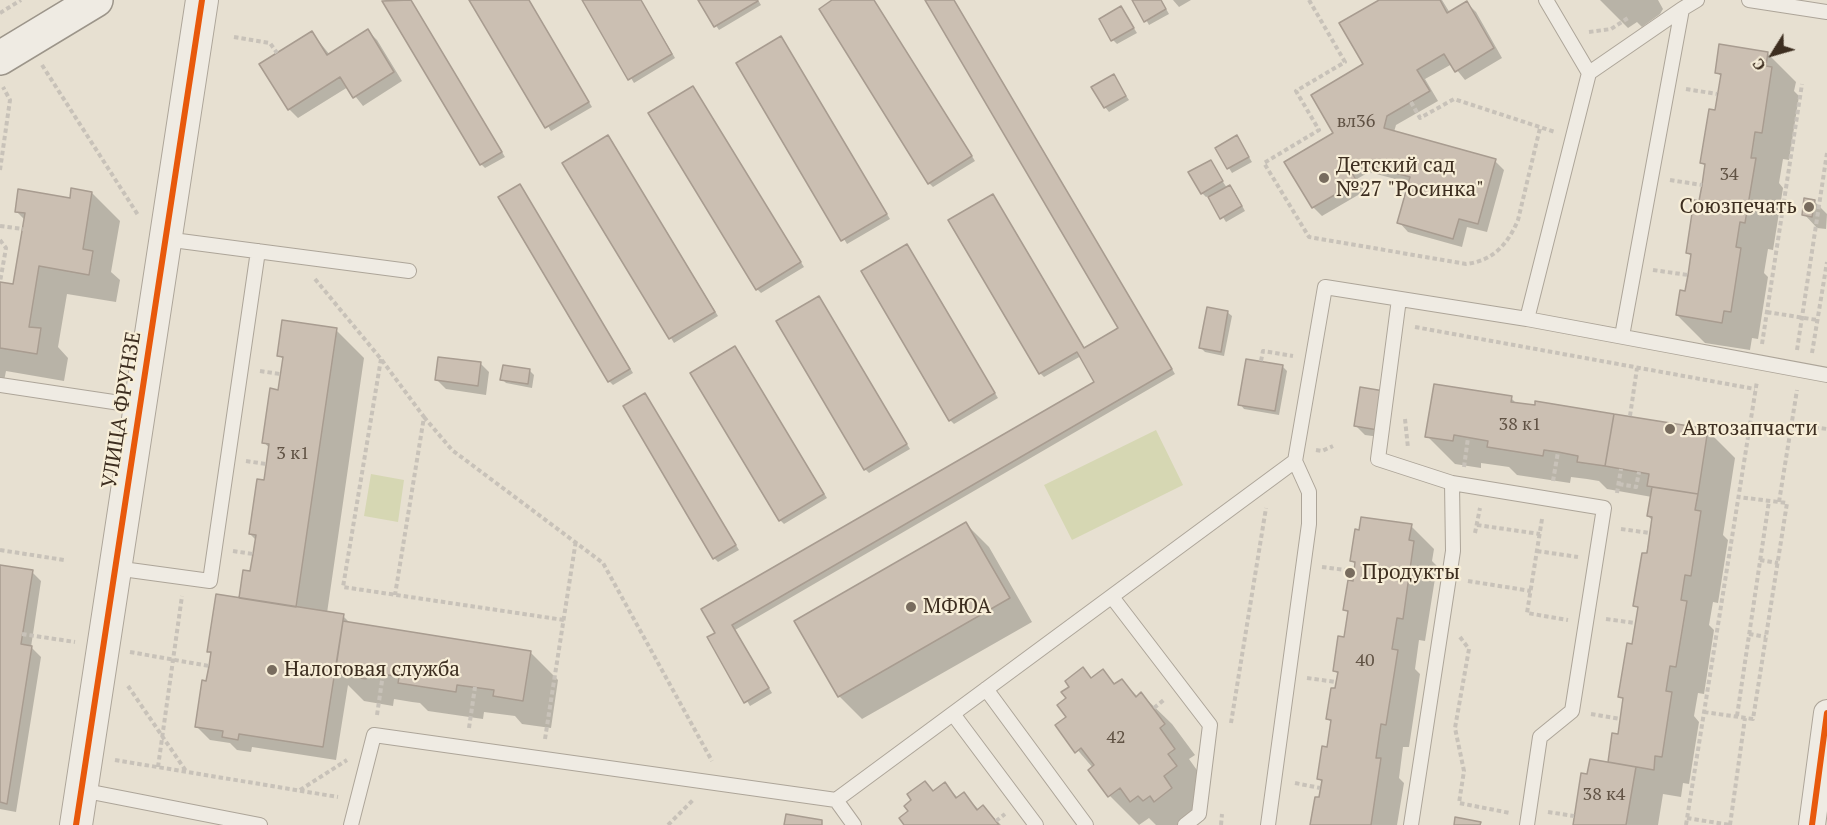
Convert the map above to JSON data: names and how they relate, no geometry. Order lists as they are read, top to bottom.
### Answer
{
  "streets": {
    "street": ["УЛИЦА ФРУНЗЕ"]
  },
  "places": [
    "Детский сад №27 \"Росинка\"",
    "Союзпечать",
    "Автозапчасти",
    "Продукты",
    "МФЮА",
    "Налоговая служба"
  ],
  "house_numbers": [
    "вл36",
    "34",
    "38 к1",
    "3 к1",
    "40",
    "42",
    "38 к4"
  ],
  "north": "bottom left"
}
